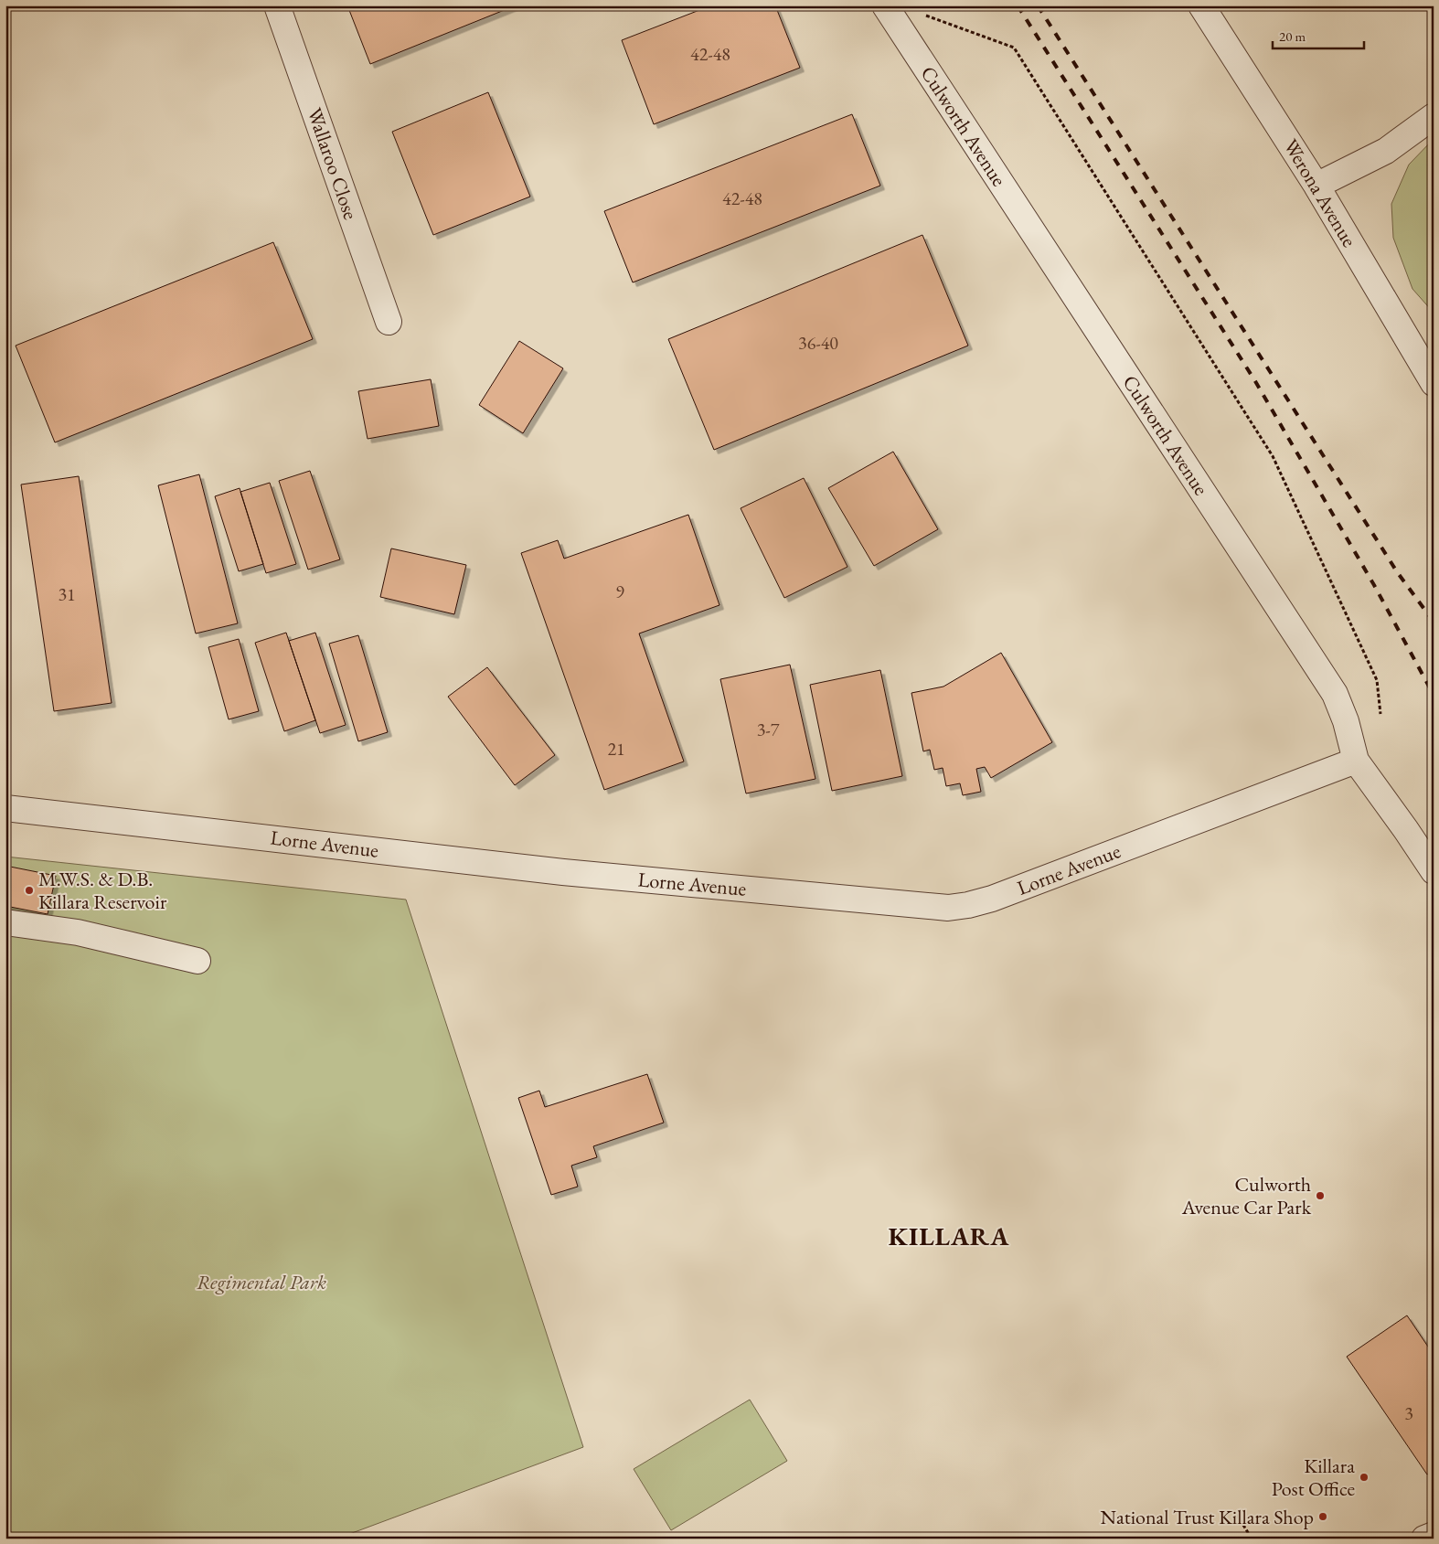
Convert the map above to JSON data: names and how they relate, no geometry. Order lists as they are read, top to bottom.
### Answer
{
  "streets": {
    "street": [
      "Culworth Avenue",
      "Wallaroo Close",
      "Werona Avenue",
      "Lorne Avenue"
    ]
  },
  "crossings": [
    ["Culworth Avenue", "Lorne Avenue"]
  ],
  "districts": ["KILLARA"],
  "parks": ["Regimental Park"],
  "places": [
    "M.W.S. & D.B. Killara Reservoir",
    "Culworth Avenue Car Park",
    "Killara Post Office",
    "National Trust Killara Shop"
  ],
  "house_numbers": [
    "42-48",
    "42-48",
    "36-40",
    "9",
    "31",
    "3-7",
    "21",
    "3"
  ],
  "scale_bar": "20 m"
}
